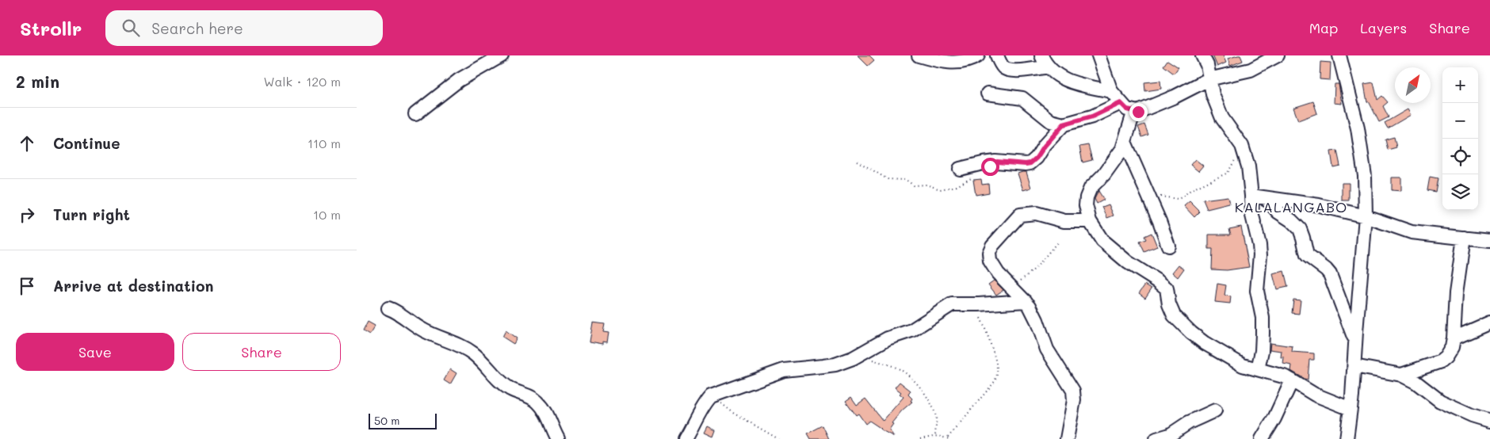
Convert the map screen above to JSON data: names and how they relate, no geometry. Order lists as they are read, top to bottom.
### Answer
{
  "districts": ["KALALANGABO"],
  "scale_bar": "50 m",
  "north": "top right",
  "page": {
    "header": "Strollr",
    "search": "Search here",
    "nav": ["Map", "Layers", "Share"],
    "heading": ["2 min", "Walk · 120 m"],
    "map_buttons": ["+", "−"],
    "list": [
      ["Continue", "110 m"],
      ["Turn right", "10 m"],
      "Arrive at destination"
    ],
    "buttons": ["Save", "Share"],
    "scale": "50 m"
  }
}
